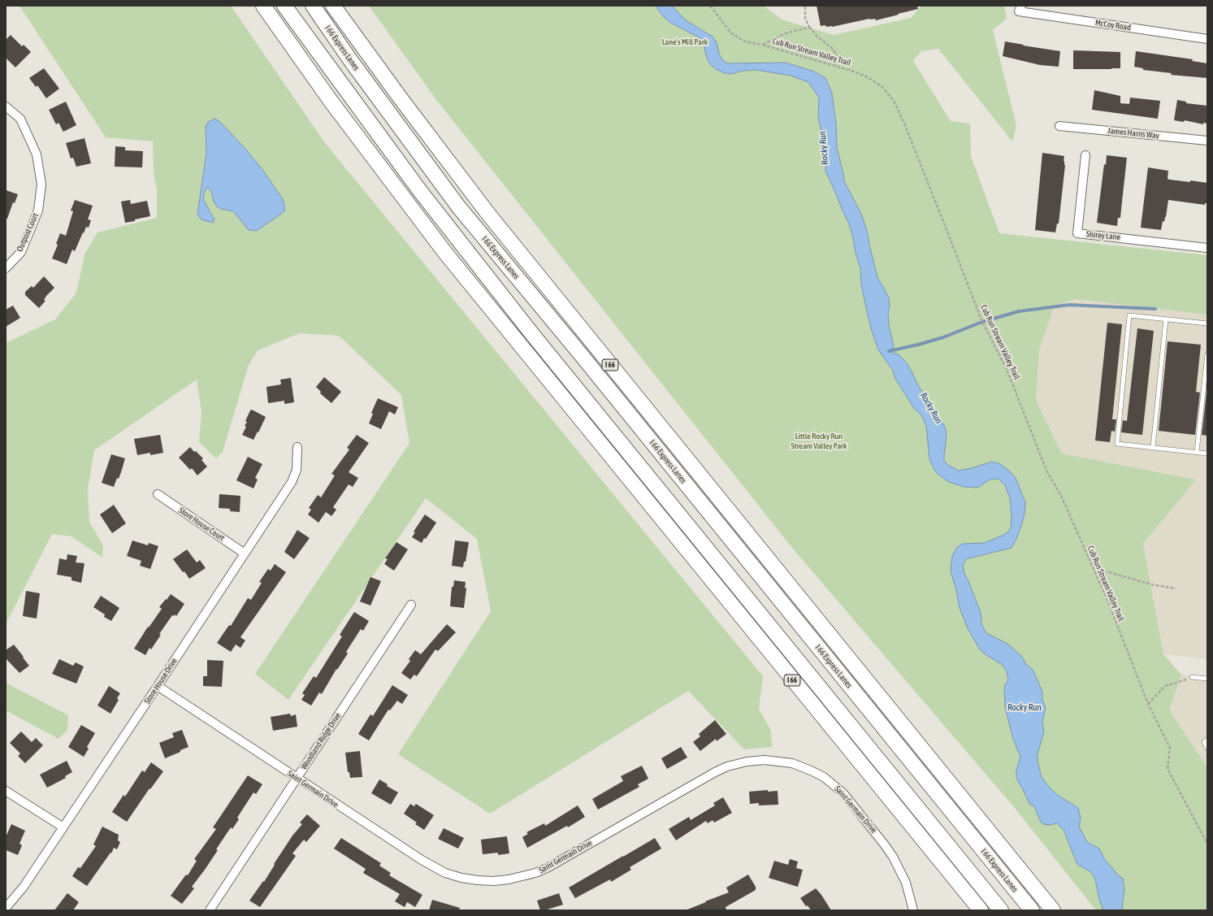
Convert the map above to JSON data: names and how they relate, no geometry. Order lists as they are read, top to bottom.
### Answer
{
  "streets": {
    "highway": ["I 66 Express Lanes", "I 66"],
    "street": [
      "McCoy Road",
      "James Harris Way",
      "Outpost Court",
      "Shirey Lane",
      "Store House Court",
      "Store House Drive",
      "Woodland Ridge Drive",
      "Saint Germain Drive"
    ],
    "path": ["Cub Run Stream Valley Trail"]
  },
  "crossings": [
    ["Store House Court", "Store House Drive"],
    ["Store House Drive", "Saint Germain Drive"],
    ["Woodland Ridge Drive", "Saint Germain Drive"]
  ],
  "water": ["Rocky Run"],
  "parks": ["Lane's Mill Park", "Little Rocky Run Stream Valley Park"]
}
